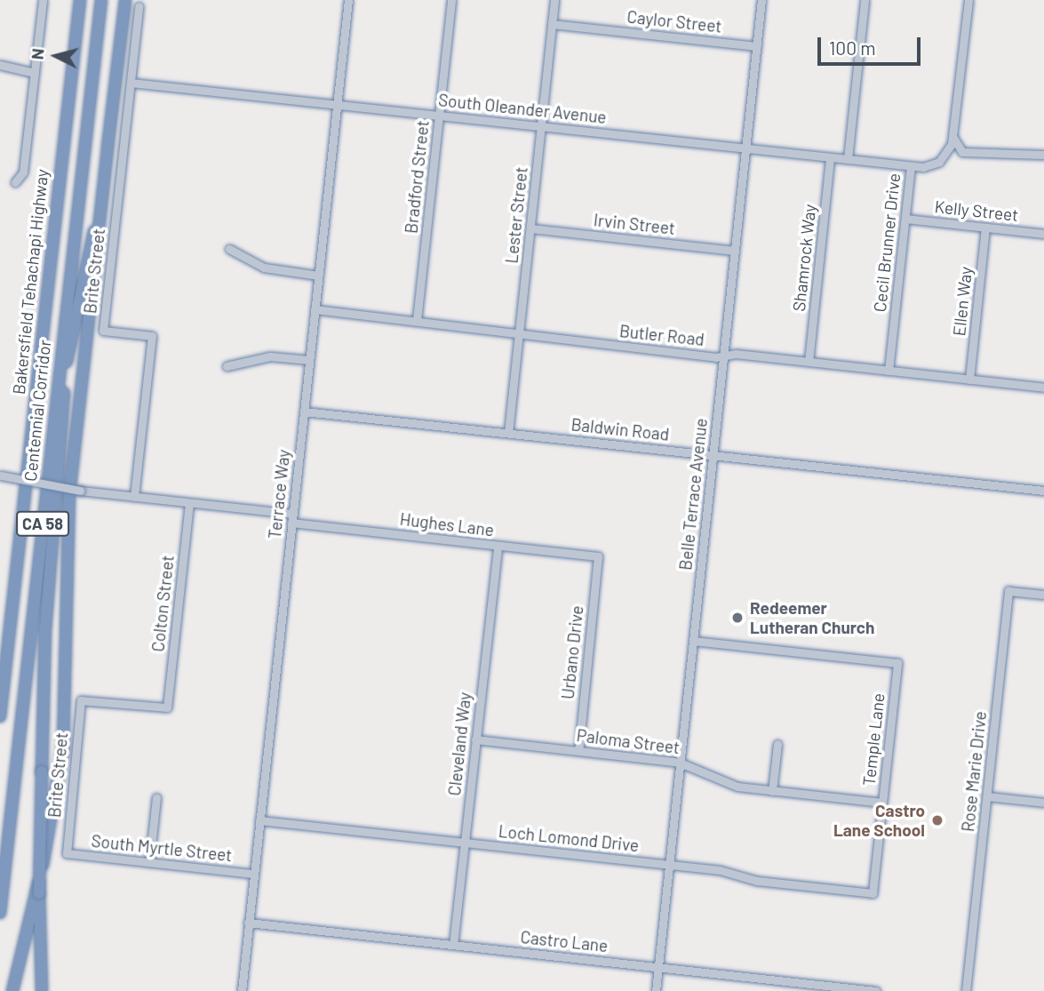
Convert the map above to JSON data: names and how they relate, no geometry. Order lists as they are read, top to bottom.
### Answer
{
  "streets": {
    "highway": ["Bakersfield Tehachapi Highway", "Centennial Corridor", "CA 58"],
    "street": [
      "Caylor Street",
      "South Oleander Avenue",
      "Bradford Street",
      "Kelly Street",
      "Lester Street",
      "Irvin Street",
      "Cecil Brunner Drive",
      "Shamrock Way",
      "Brite Street",
      "Ellen Way",
      "Butler Road",
      "Baldwin Road",
      "Terrace Way",
      "Belle Terrace Avenue",
      "Hughes Lane",
      "Colton Street",
      "Urbano Drive",
      "Temple Lane",
      "Paloma Street",
      "Cleveland Way",
      "Rose Marie Drive",
      "Loch Lomond Drive",
      "South Myrtle Street",
      "Castro Lane"
    ]
  },
  "crossings": [
    ["Caylor Street", "Lester Street"],
    ["Caylor Street", "Belle Terrace Avenue"],
    ["South Oleander Avenue", "Bradford Street"],
    ["South Oleander Avenue", "Lester Street"],
    ["South Oleander Avenue", "Cecil Brunner Drive"],
    ["South Oleander Avenue", "Shamrock Way"],
    ["South Oleander Avenue", "Brite Street"],
    ["South Oleander Avenue", "Terrace Way"],
    ["South Oleander Avenue", "Belle Terrace Avenue"],
    ["Bradford Street", "Butler Road"],
    ["Kelly Street", "Cecil Brunner Drive"],
    ["Kelly Street", "Ellen Way"],
    ["Lester Street", "Irvin Street"],
    ["Lester Street", "Butler Road"],
    ["Lester Street", "Baldwin Road"],
    ["Irvin Street", "Belle Terrace Avenue"],
    ["Cecil Brunner Drive", "Butler Road"],
    ["Shamrock Way", "Butler Road"],
    ["Brite Street", "Hughes Lane"],
    ["Brite Street", "Colton Street"],
    ["Brite Street", "South Myrtle Street"],
    ["Ellen Way", "Butler Road"],
    ["Butler Road", "Terrace Way"],
    ["Butler Road", "Belle Terrace Avenue"],
    ["Centennial Corridor", "CA 58"],
    ["Baldwin Road", "Terrace Way"],
    ["Baldwin Road", "Belle Terrace Avenue"],
    ["Terrace Way", "Hughes Lane"],
    ["Terrace Way", "Loch Lomond Drive"],
    ["Terrace Way", "South Myrtle Street"],
    ["Terrace Way", "Castro Lane"],
    ["Belle Terrace Avenue", "Temple Lane"],
    ["Belle Terrace Avenue", "Paloma Street"],
    ["Belle Terrace Avenue", "Loch Lomond Drive"],
    ["Belle Terrace Avenue", "Castro Lane"],
    ["Hughes Lane", "Colton Street"],
    ["Hughes Lane", "Urbano Drive"],
    ["Hughes Lane", "Cleveland Way"],
    ["Urbano Drive", "Paloma Street"],
    ["Temple Lane", "Paloma Street"],
    ["Temple Lane", "Loch Lomond Drive"],
    ["Paloma Street", "Cleveland Way"],
    ["Cleveland Way", "Loch Lomond Drive"],
    ["Cleveland Way", "Castro Lane"]
  ],
  "places": ["Redeemer Lutheran Church", "Castro Lane School"],
  "scale_bar": "100 m",
  "north": "left"
}
